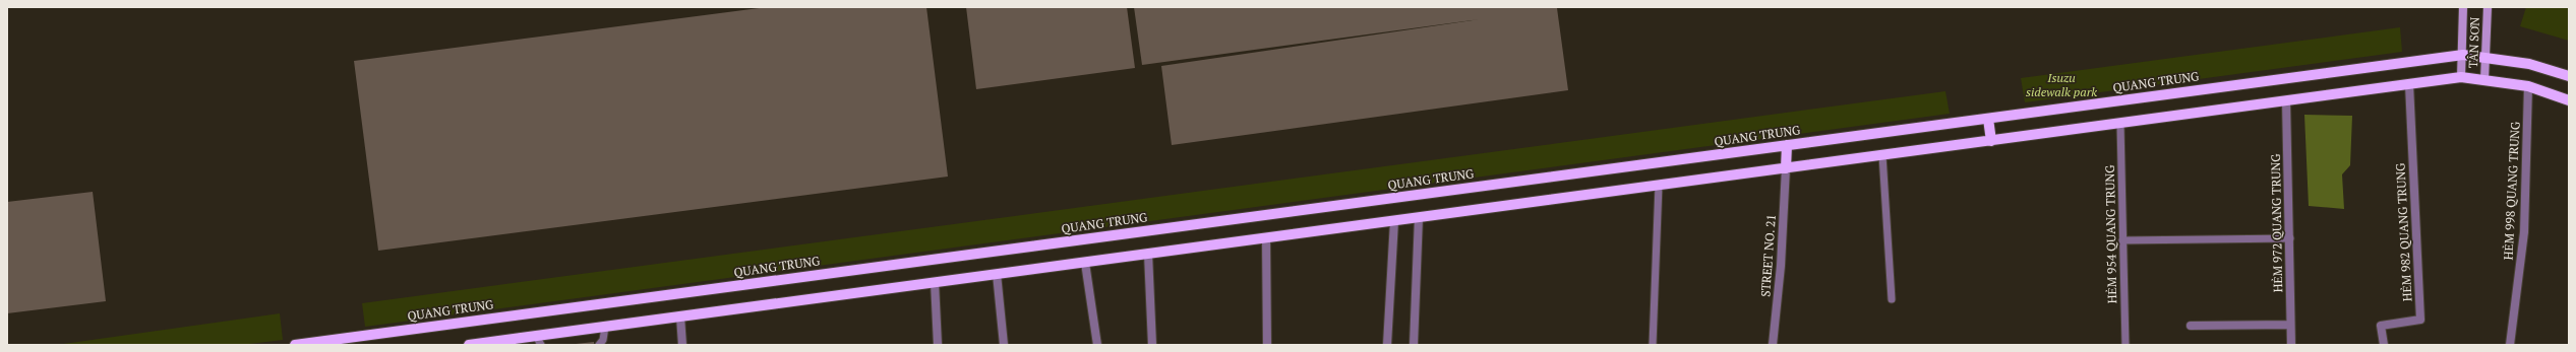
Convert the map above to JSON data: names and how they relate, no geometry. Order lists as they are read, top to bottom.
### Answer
{
  "streets": {
    "main road": ["QUANG TRUNG"],
    "street": [
      "TÂN SƠN",
      "HẺM 998 QUANG TRUNG",
      "HẺM 972 QUANG TRUNG",
      "HẺM 982 QUANG TRUNG",
      "STREET NO. 21"
    ],
    "lane": ["HẺM 954 QUANG TRUNG"]
  },
  "crossings": [
    ["TÂN SƠN", "QUANG TRUNG"]
  ],
  "parks": ["Isuzu sidewalk park"]
}
